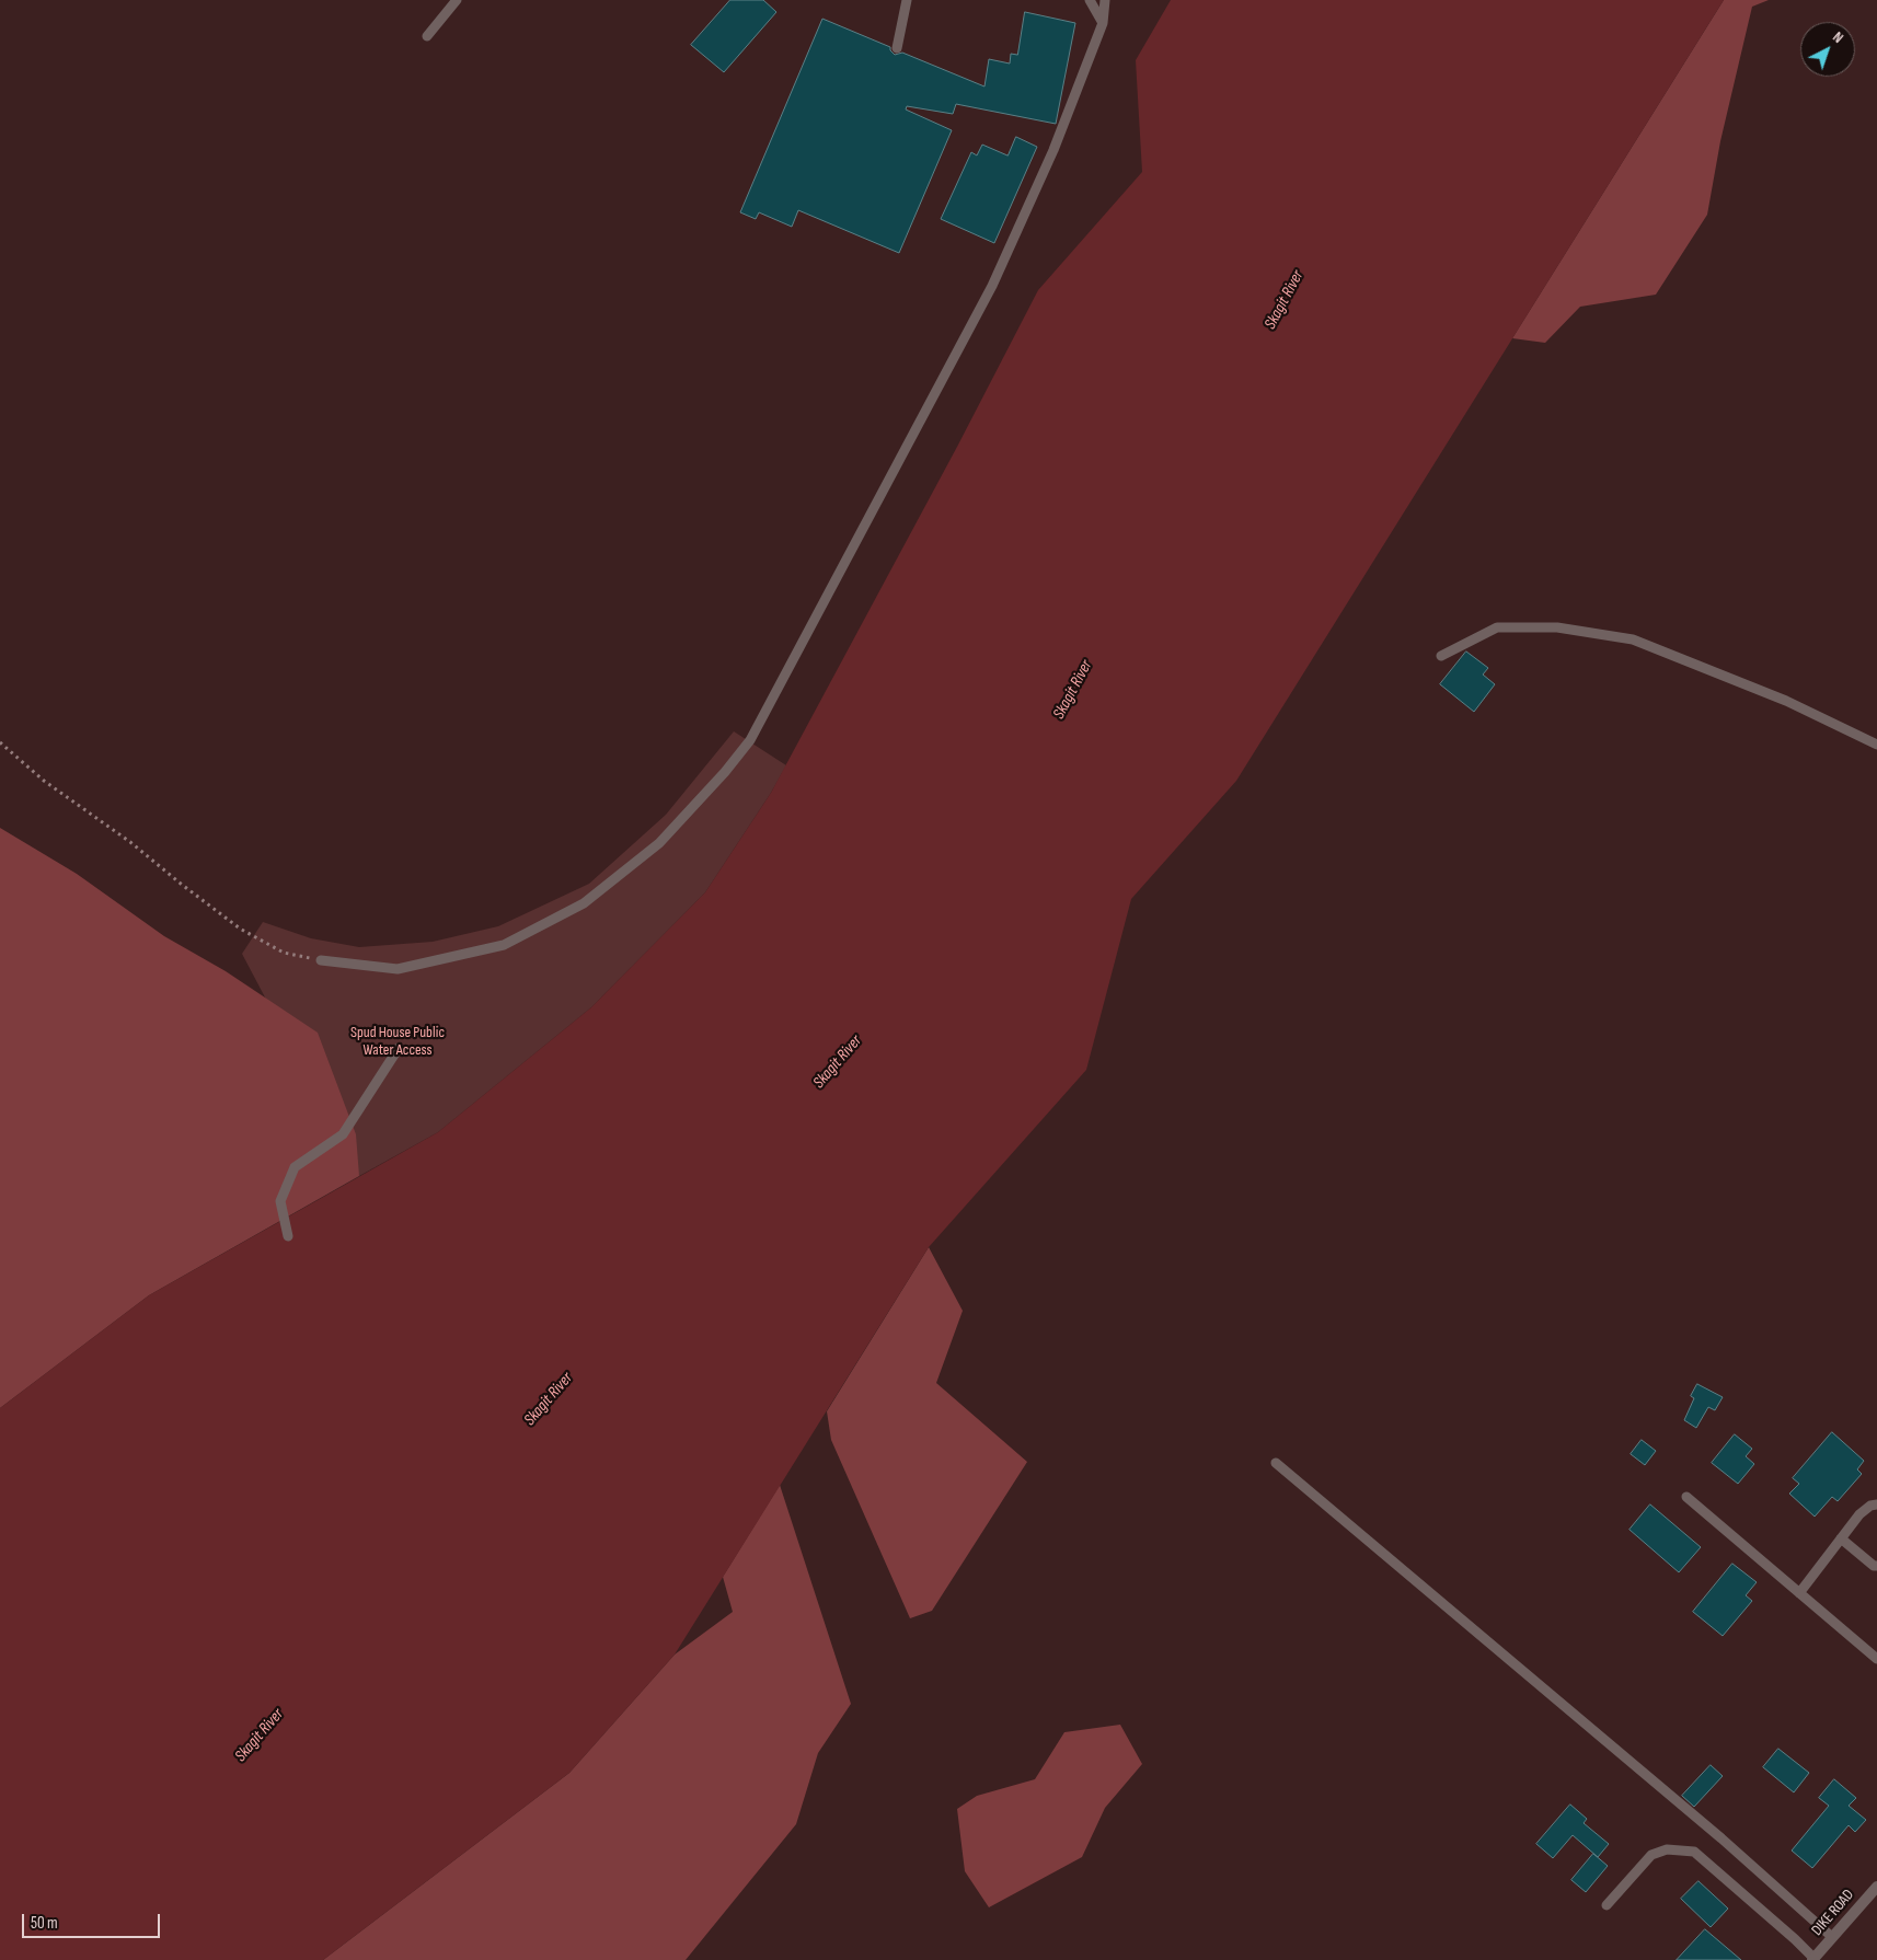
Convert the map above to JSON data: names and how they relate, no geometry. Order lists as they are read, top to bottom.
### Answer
{
  "streets": {
    "street": ["DIKE ROAD"]
  },
  "water": ["Skagit River"],
  "parks": ["Spud House Public Water Access"],
  "scale_bar": "50 m",
  "north": "top right"
}
